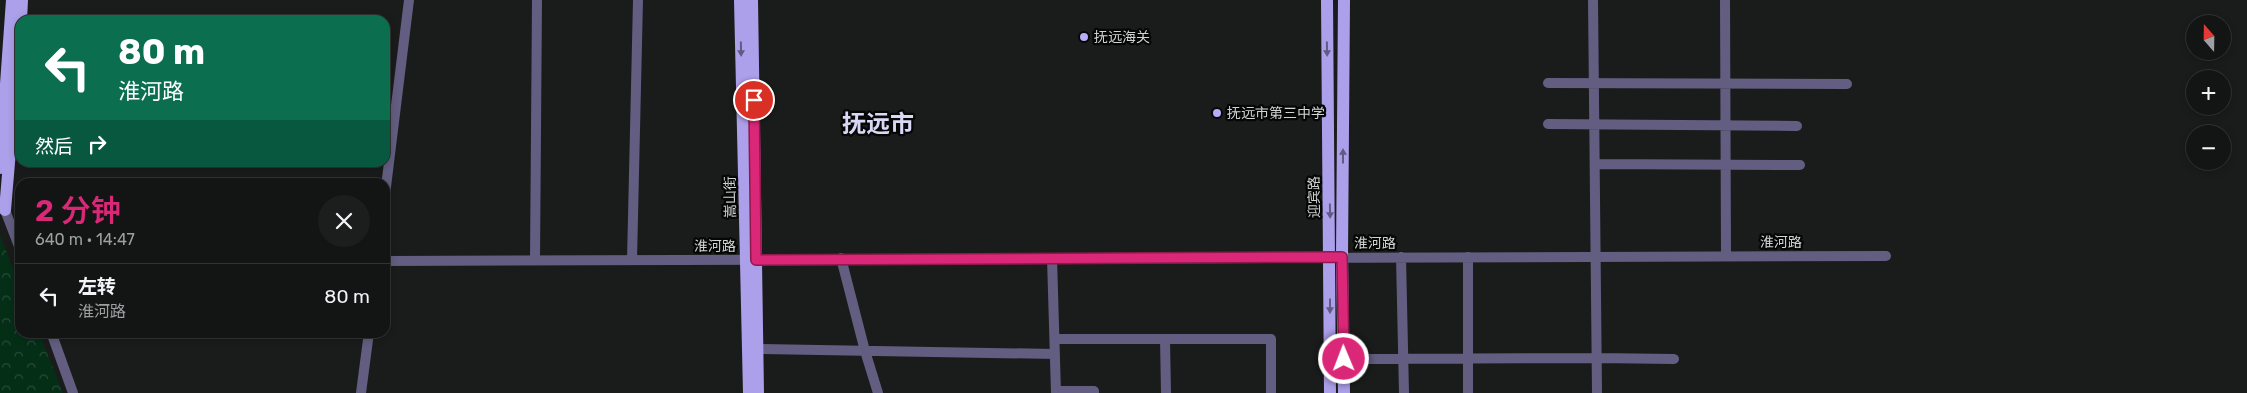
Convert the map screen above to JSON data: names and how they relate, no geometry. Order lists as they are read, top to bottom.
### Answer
{
  "streets": {
    "main road": ["嵩山街", "迎宾路"],
    "street": ["淮河路"]
  },
  "crossings": [
    ["嵩山街", "淮河路"],
    ["迎宾路", "淮河路"]
  ],
  "districts": ["抚远市"],
  "places": ["抚远海关", "抚远市第三中学"],
  "north": "top",
  "page": {
    "map_buttons": ["+", "−"],
    "turn": ["80 m", "淮河路"],
    "then": "然后",
    "heading": ["2 分钟", "640 m · 14:47"],
    "list": [
      {
        "name": "左转",
        "note": "淮河路",
        "value": "80 m"
      }
    ]
  }
}
